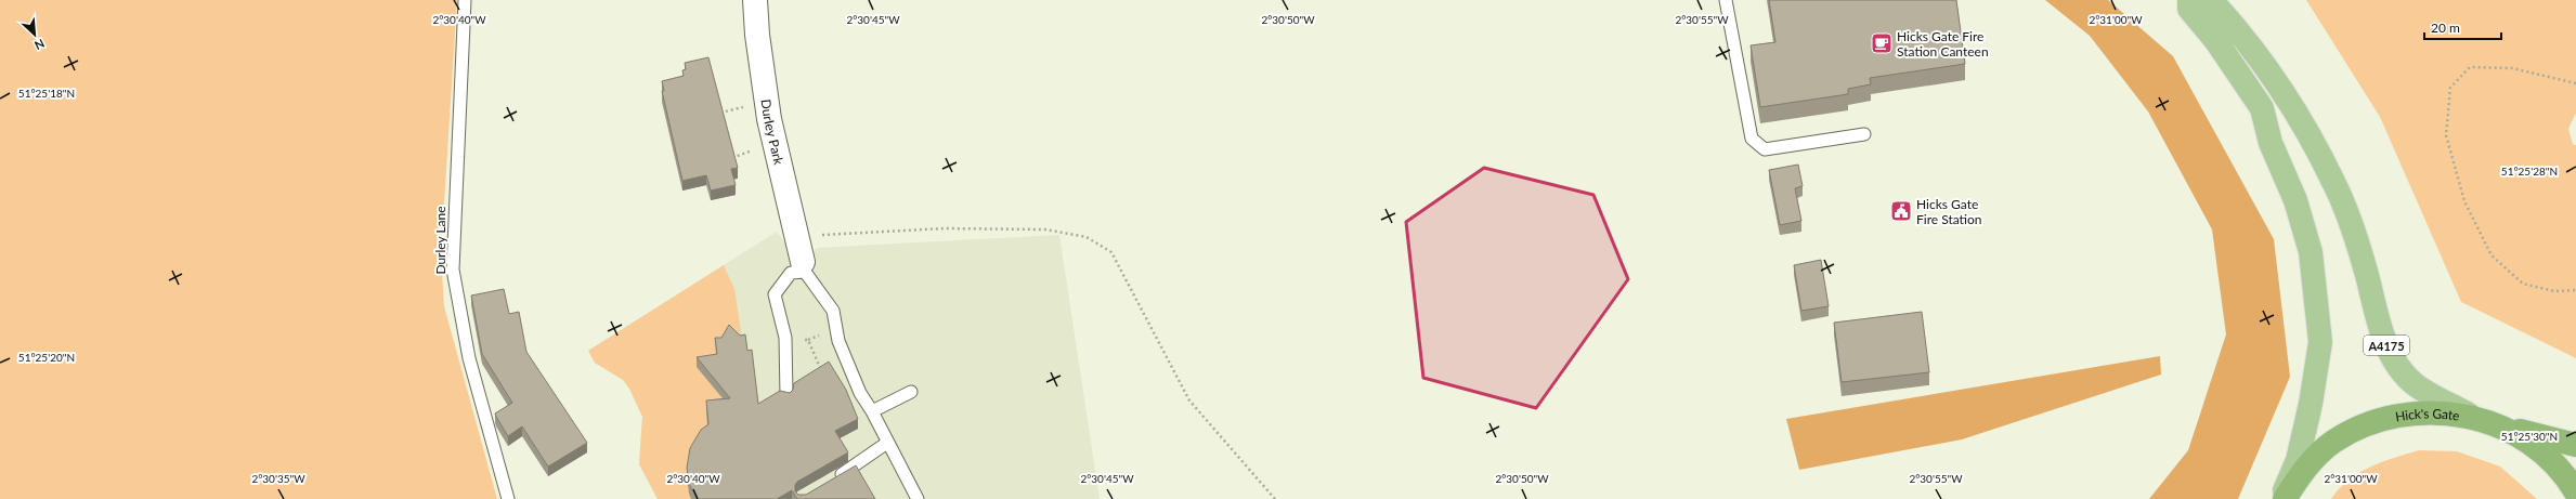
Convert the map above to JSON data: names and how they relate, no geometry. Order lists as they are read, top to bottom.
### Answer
{
  "streets": {
    "highway": ["Hick's Gate"],
    "main road": ["A4175"],
    "street": ["Durley Park"],
    "lane": ["Durley Lane"]
  },
  "crossings": [
    ["A4175", "Hick's Gate"]
  ],
  "places": {
    "cafe": ["Hicks Gate Fire Station Canteen"],
    "public building": ["Hicks Gate Fire Station"]
  },
  "scale_bar": "20 m",
  "north": "bottom right",
  "coordinates": [
    "2°30'40\"W",
    "2°30'45\"W",
    "2°30'50\"W",
    "2°30'55\"W",
    "2°31'00\"W",
    "51°25'18\"N",
    "51°25'28\"N",
    "51°25'20\"N",
    "51°25'30\"N",
    "2°30'35\"W"
  ]
}
